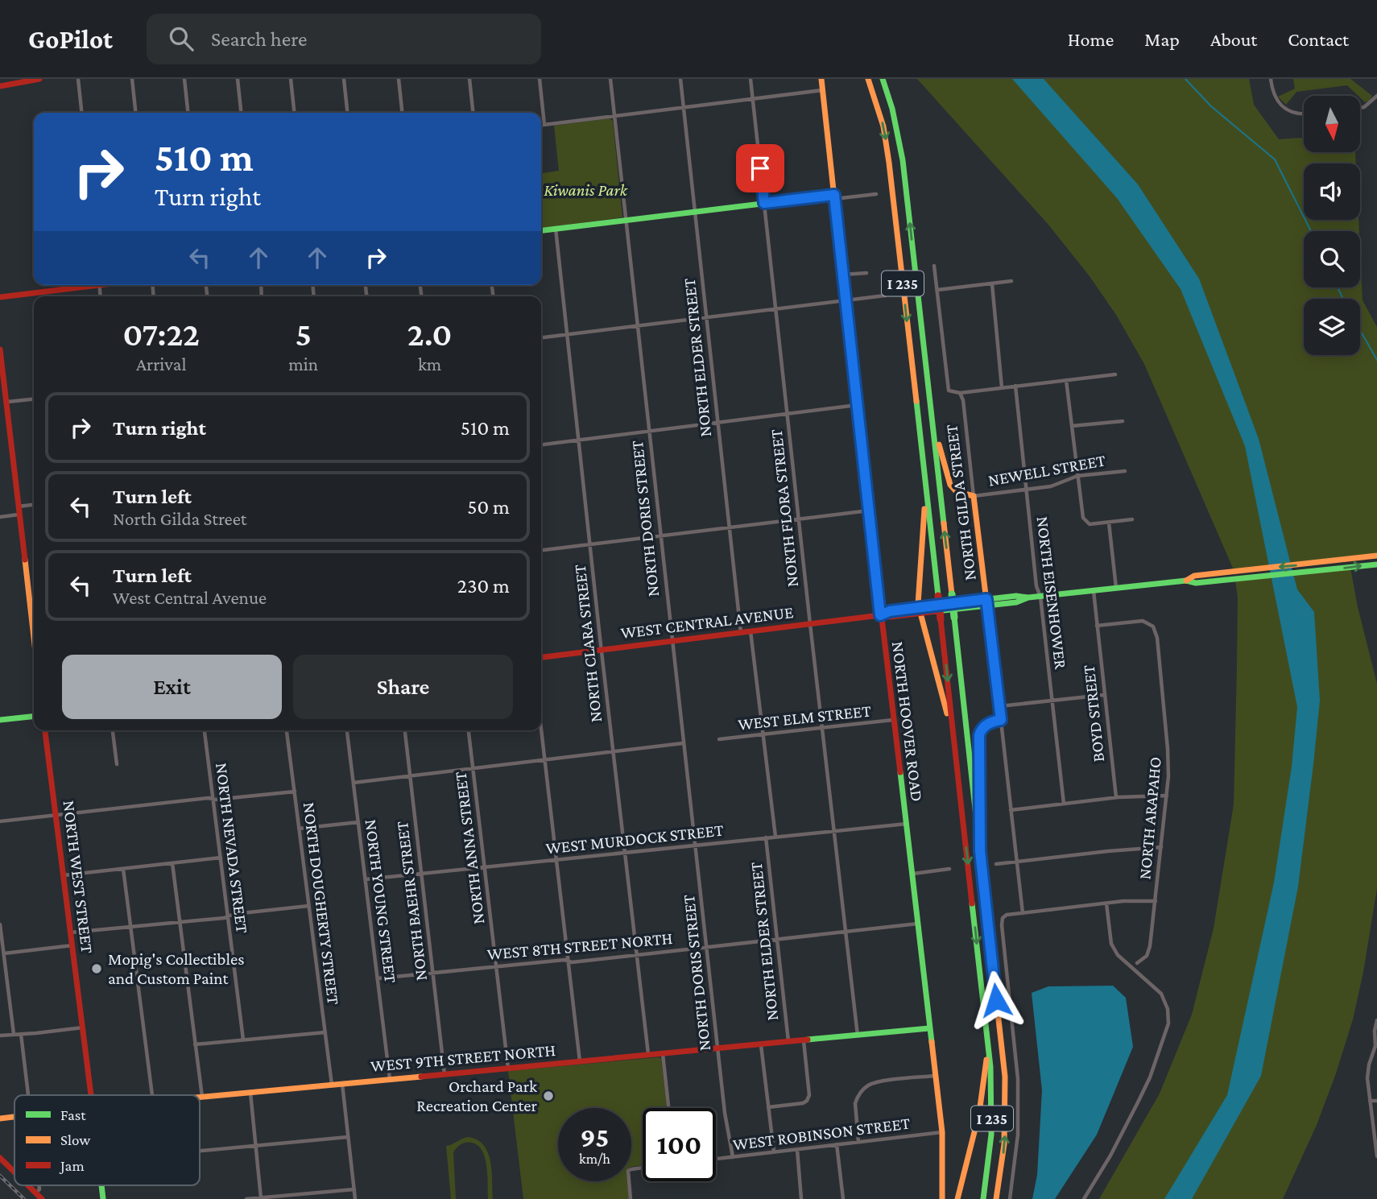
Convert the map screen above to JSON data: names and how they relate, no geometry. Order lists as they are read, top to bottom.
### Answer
{
  "streets": {
    "main road": [
      "I 235",
      "NORTH GILDA STREET",
      "WEST CENTRAL AVENUE",
      "NORTH HOOVER ROAD",
      "NORTH WEST STREET",
      "WEST 9TH STREET NORTH"
    ],
    "street": [
      "NORTH ELDER STREET",
      "NEWELL STREET",
      "NORTH FLORA STREET",
      "NORTH DORIS STREET",
      "NORTH EISENHOWER",
      "NORTH CLARA STREET",
      "BOYD STREET",
      "WEST ELM STREET",
      "NORTH ARAPAHO",
      "WEST MURDOCK STREET",
      "NORTH NEVADA STREET",
      "NORTH ANNA STREET",
      "NORTH YOUNG STREET",
      "NORTH BAEHR STREET",
      "NORTH DOUGHERTY STREET",
      "WEST 8TH STREET NORTH",
      "WEST ROBINSON STREET"
    ]
  },
  "crossings": [
    ["NORTH ELDER STREET", "WEST CENTRAL AVENUE"],
    ["NORTH ELDER STREET", "WEST MURDOCK STREET"],
    ["NORTH ELDER STREET", "WEST 8TH STREET NORTH"],
    ["NORTH ELDER STREET", "WEST 9TH STREET NORTH"],
    ["NEWELL STREET", "NORTH GILDA STREET"],
    ["NEWELL STREET", "NORTH EISENHOWER"],
    ["NORTH GILDA STREET", "WEST CENTRAL AVENUE"],
    ["NORTH FLORA STREET", "WEST CENTRAL AVENUE"],
    ["NORTH FLORA STREET", "WEST ELM STREET"],
    ["NORTH FLORA STREET", "WEST MURDOCK STREET"],
    ["NORTH FLORA STREET", "WEST 8TH STREET NORTH"],
    ["NORTH FLORA STREET", "WEST 9TH STREET NORTH"],
    ["NORTH DORIS STREET", "WEST CENTRAL AVENUE"],
    ["NORTH DORIS STREET", "WEST MURDOCK STREET"],
    ["NORTH DORIS STREET", "WEST 8TH STREET NORTH"],
    ["NORTH DORIS STREET", "WEST 9TH STREET NORTH"],
    ["NORTH DORIS STREET", "WEST ROBINSON STREET"],
    ["NORTH EISENHOWER", "WEST CENTRAL AVENUE"],
    ["WEST CENTRAL AVENUE", "NORTH CLARA STREET"],
    ["WEST CENTRAL AVENUE", "BOYD STREET"],
    ["WEST CENTRAL AVENUE", "NORTH HOOVER ROAD"],
    ["NORTH CLARA STREET", "WEST MURDOCK STREET"],
    ["NORTH CLARA STREET", "WEST 8TH STREET NORTH"],
    ["NORTH CLARA STREET", "WEST 9TH STREET NORTH"],
    ["BOYD STREET", "NORTH ARAPAHO"],
    ["WEST ELM STREET", "NORTH HOOVER ROAD"],
    ["NORTH HOOVER ROAD", "WEST MURDOCK STREET"],
    ["NORTH HOOVER ROAD", "WEST 8TH STREET NORTH"],
    ["NORTH HOOVER ROAD", "WEST 9TH STREET NORTH"],
    ["NORTH HOOVER ROAD", "WEST ROBINSON STREET"],
    ["WEST MURDOCK STREET", "NORTH ANNA STREET"],
    ["WEST MURDOCK STREET", "NORTH YOUNG STREET"],
    ["WEST MURDOCK STREET", "NORTH BAEHR STREET"],
    ["NORTH ANNA STREET", "WEST 8TH STREET NORTH"],
    ["NORTH ANNA STREET", "WEST 9TH STREET NORTH"],
    ["NORTH YOUNG STREET", "WEST 8TH STREET NORTH"],
    ["NORTH YOUNG STREET", "WEST 9TH STREET NORTH"],
    ["NORTH BAEHR STREET", "WEST 8TH STREET NORTH"],
    ["NORTH BAEHR STREET", "WEST 9TH STREET NORTH"],
    ["NORTH DOUGHERTY STREET", "WEST 9TH STREET NORTH"]
  ],
  "parks": ["Kiwanis Park"],
  "places": ["Mopig's Collectibles and Custom Paint", "Orchard Park Recreation Center"],
  "legend": ["Fast", "Slow", "Jam"],
  "north": "bottom",
  "page": {
    "header": "GoPilot",
    "search": "Search here",
    "nav": [
      "Home",
      "Map",
      "About",
      "Contact"
    ],
    "turn": ["510 m", "Turn right"],
    "eta": [
      "07:22",
      "Arrival",
      "5",
      "min",
      "2.0",
      "km"
    ],
    "list": [
      {
        "name": "Turn right",
        "value": "510 m"
      },
      {
        "name": "Turn left",
        "note": "North Gilda Street",
        "value": "50 m"
      },
      {
        "name": "Turn left",
        "note": "West Central Avenue",
        "value": "230 m"
      }
    ],
    "buttons": ["Exit", "Share"],
    "speed": "95 km/h",
    "limit": "100"
  }
}
